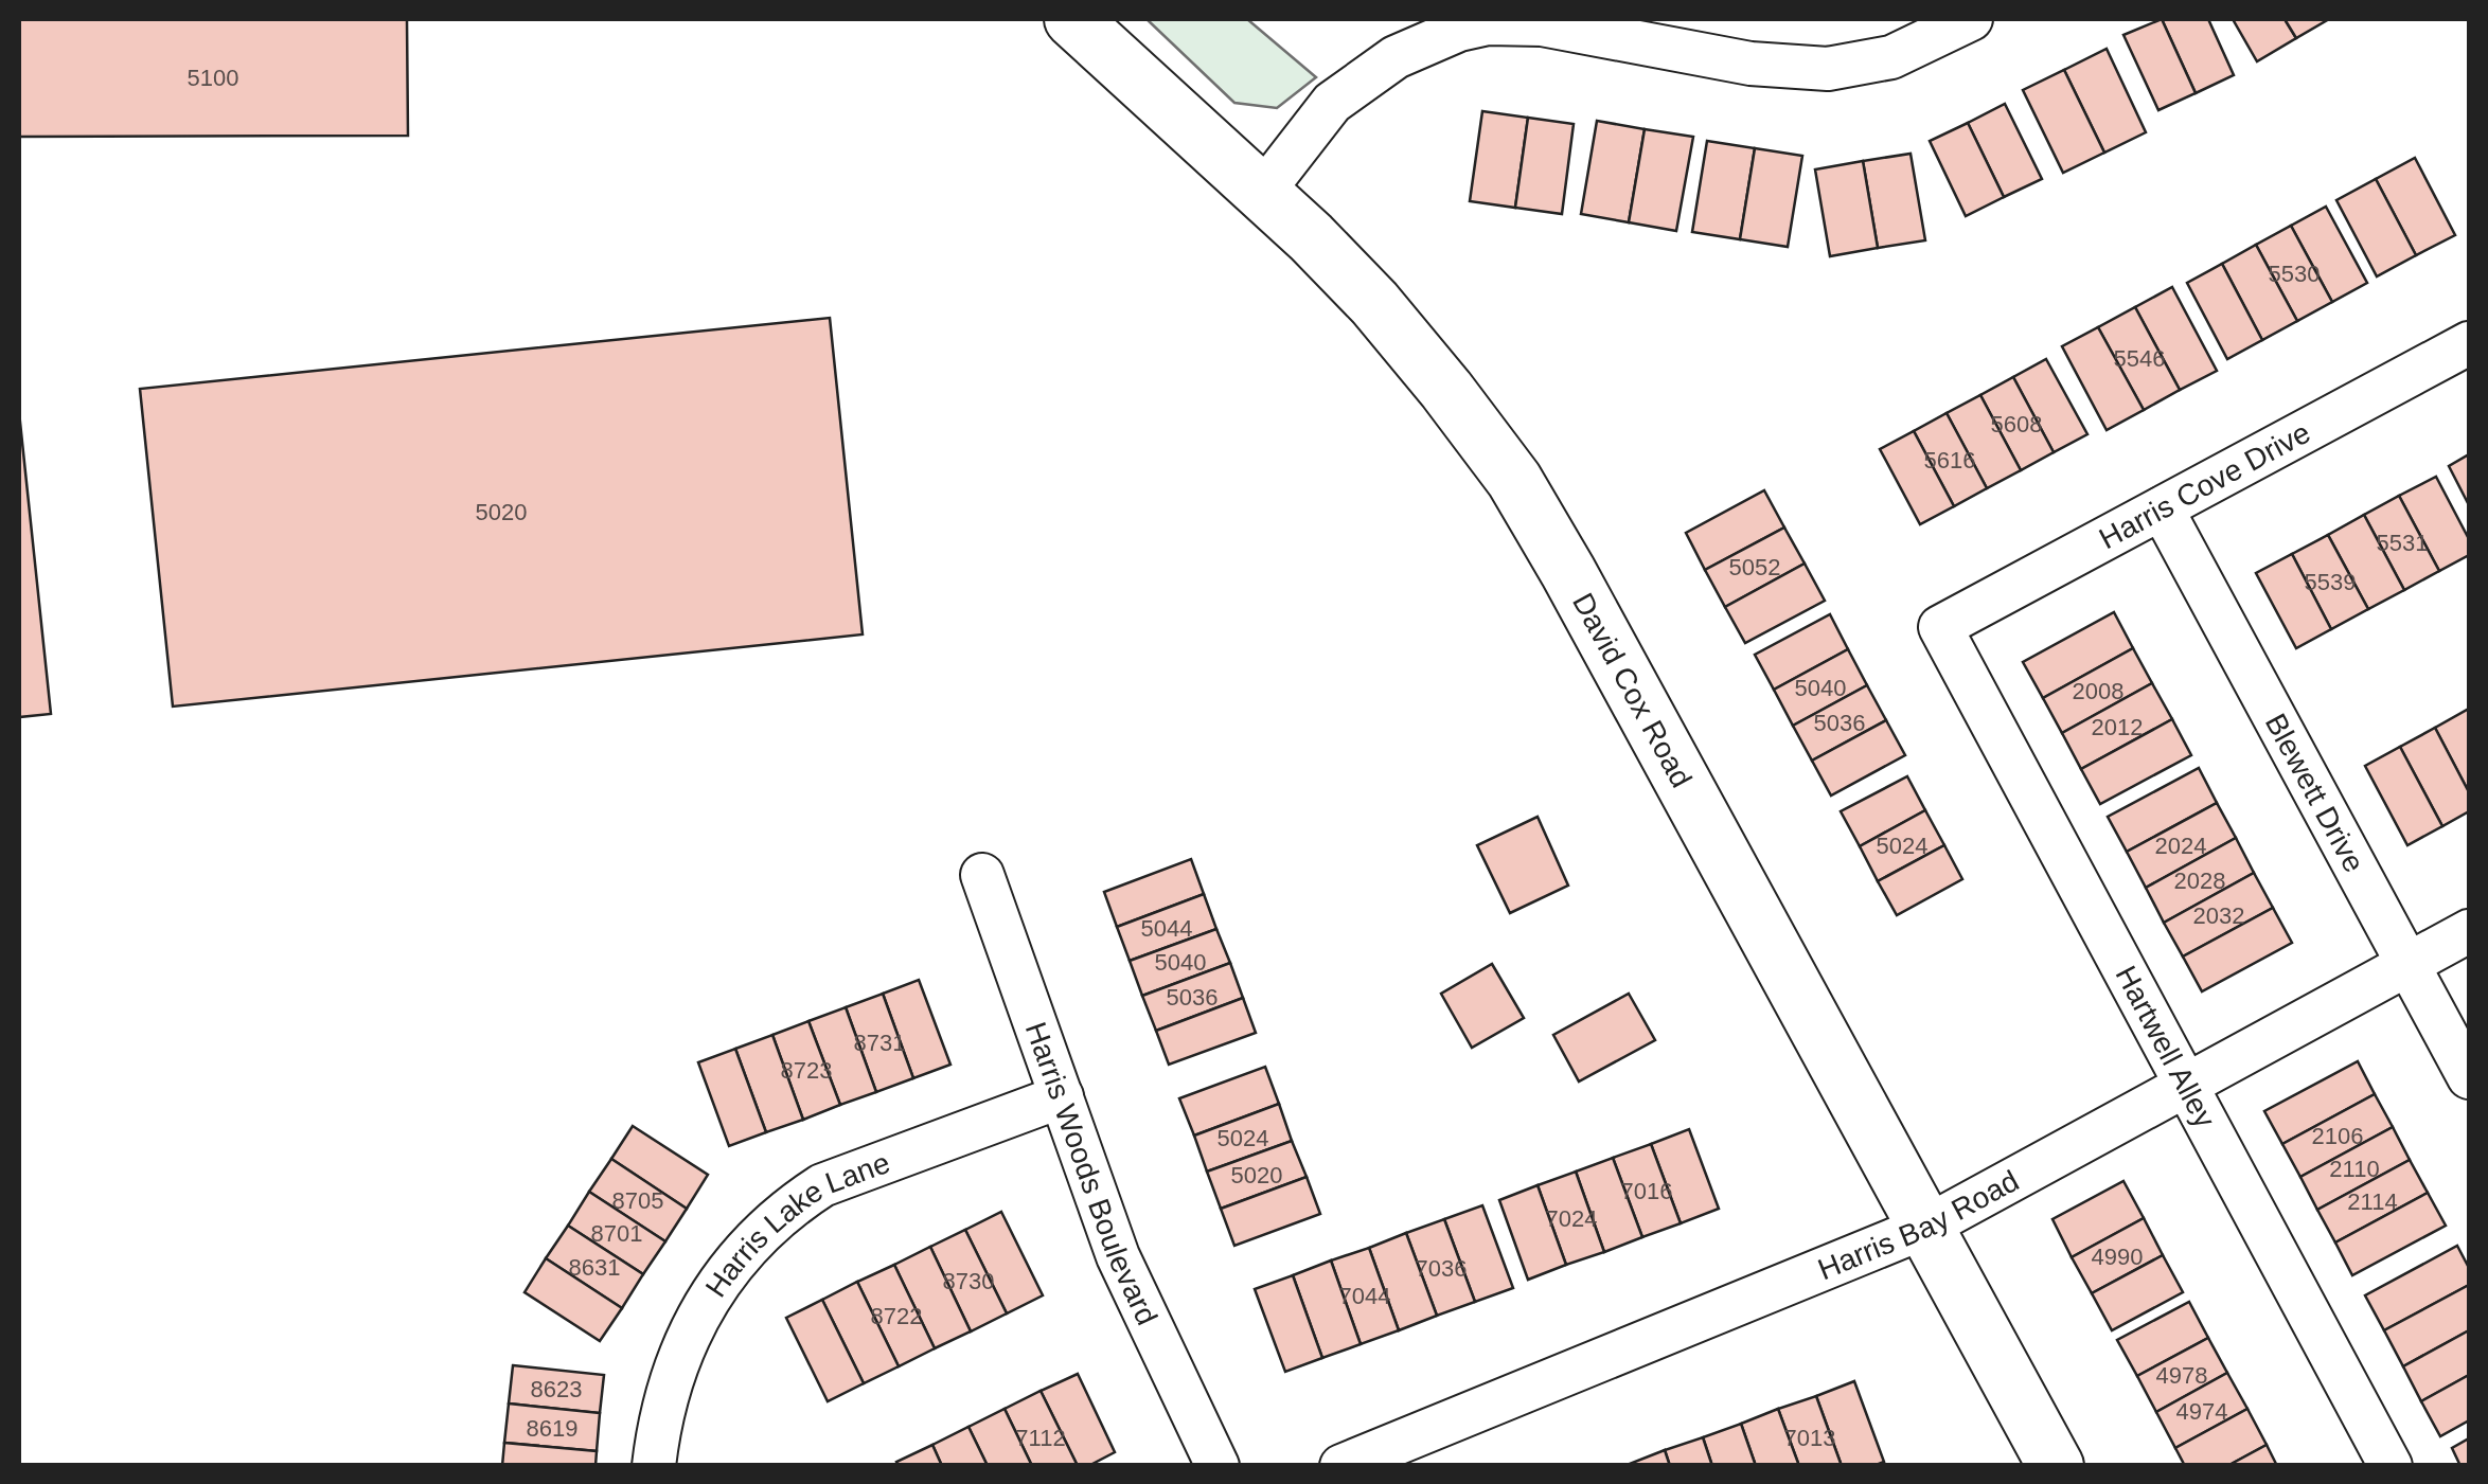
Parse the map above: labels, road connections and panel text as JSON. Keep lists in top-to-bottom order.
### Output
{
  "streets": {
    "main road": ["David Cox Road"],
    "street": [
      "Harris Cove Drive",
      "Blewett Drive",
      "Hartwell Alley",
      "Harris Woods Boulevard",
      "Harris Bay Road",
      "Harris Lake Lane"
    ]
  },
  "crossings": [
    ["Harris Cove Drive", "Blewett Drive"],
    ["Harris Cove Drive", "Hartwell Alley"],
    ["David Cox Road", "Harris Bay Road"],
    ["Blewett Drive", "Harris Bay Road"],
    ["Hartwell Alley", "Harris Bay Road"],
    ["Harris Woods Boulevard", "Harris Lake Lane"]
  ],
  "house_numbers": [
    "5100",
    "5530",
    "5546",
    "5608",
    "5616",
    "5020",
    "5531",
    "5052",
    "5539",
    "5040",
    "2008",
    "5036",
    "2012",
    "5024",
    "2024",
    "2028",
    "2032",
    "5044",
    "5040",
    "5036",
    "8731",
    "8723",
    "2106",
    "5024",
    "2110",
    "5020",
    "7016",
    "8705",
    "2114",
    "7024",
    "8701",
    "4990",
    "8631",
    "7036",
    "8730",
    "7044",
    "8722",
    "4978",
    "8623",
    "4974",
    "8619",
    "7112",
    "7013"
  ]
}
